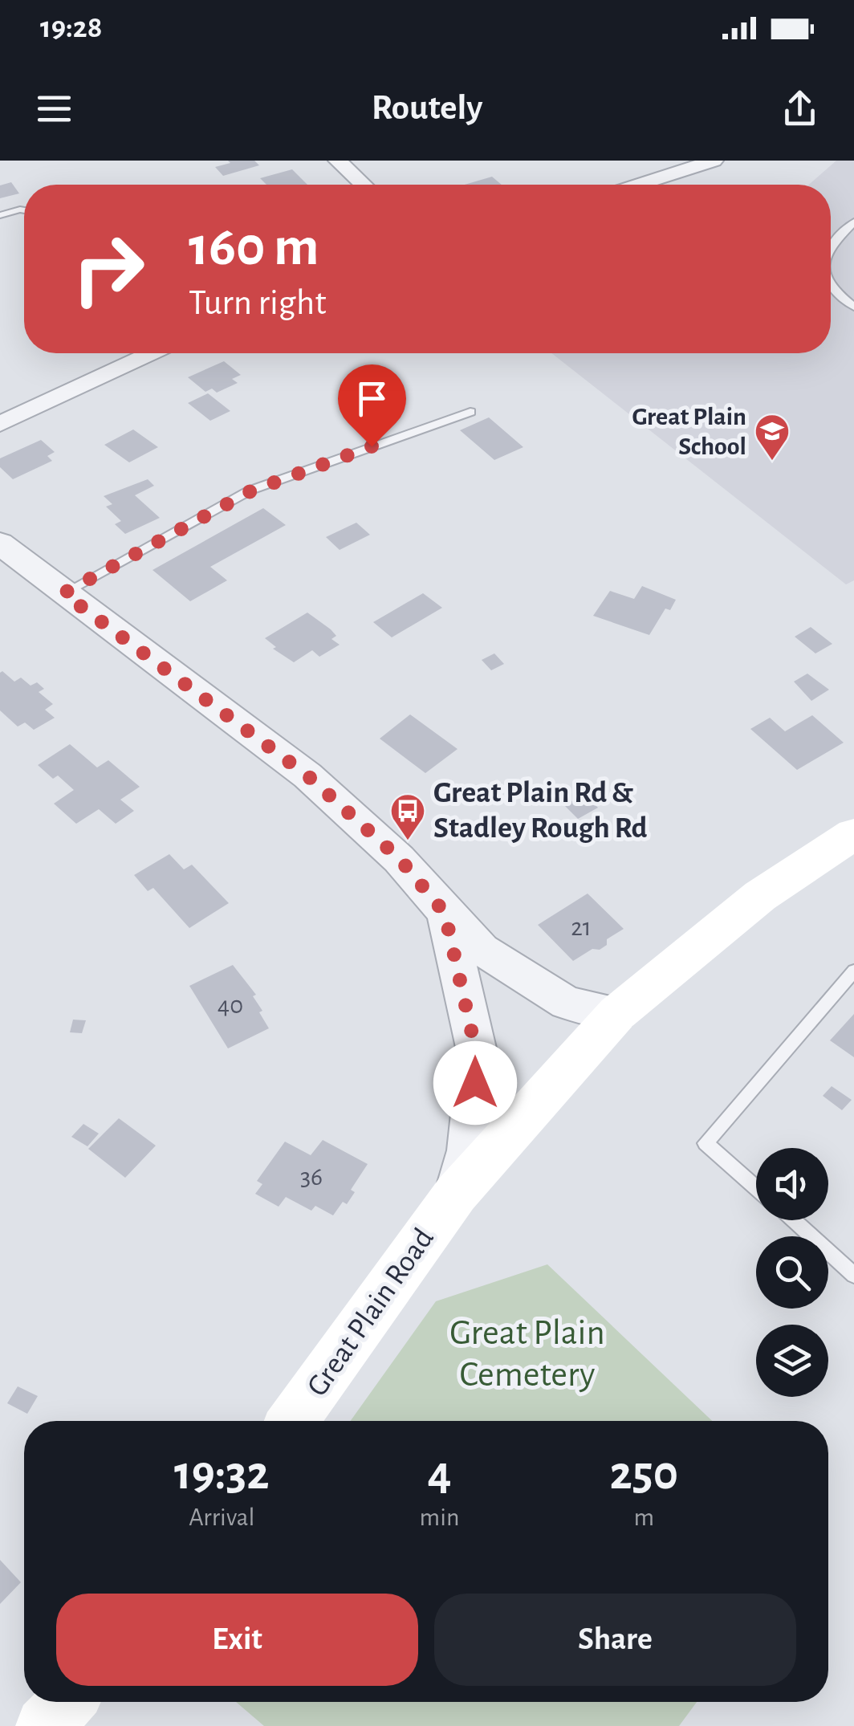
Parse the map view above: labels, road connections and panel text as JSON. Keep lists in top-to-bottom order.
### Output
{
  "streets": {
    "main road": ["Great Plain Road"]
  },
  "parks": ["Great Plain Cemetery"],
  "places": {
    "school or university": ["Great Plain School"],
    "bus stop": ["Great Plain Rd & Stadley Rough Rd"]
  },
  "house_numbers": ["21", "40", "36"],
  "page": {
    "status": "19:28",
    "header": "Routely",
    "turn": ["160 m", "Turn right"],
    "eta": [
      "19:32",
      "Arrival",
      "4",
      "min",
      "250",
      "m"
    ],
    "buttons": ["Exit", "Share"]
  }
}
